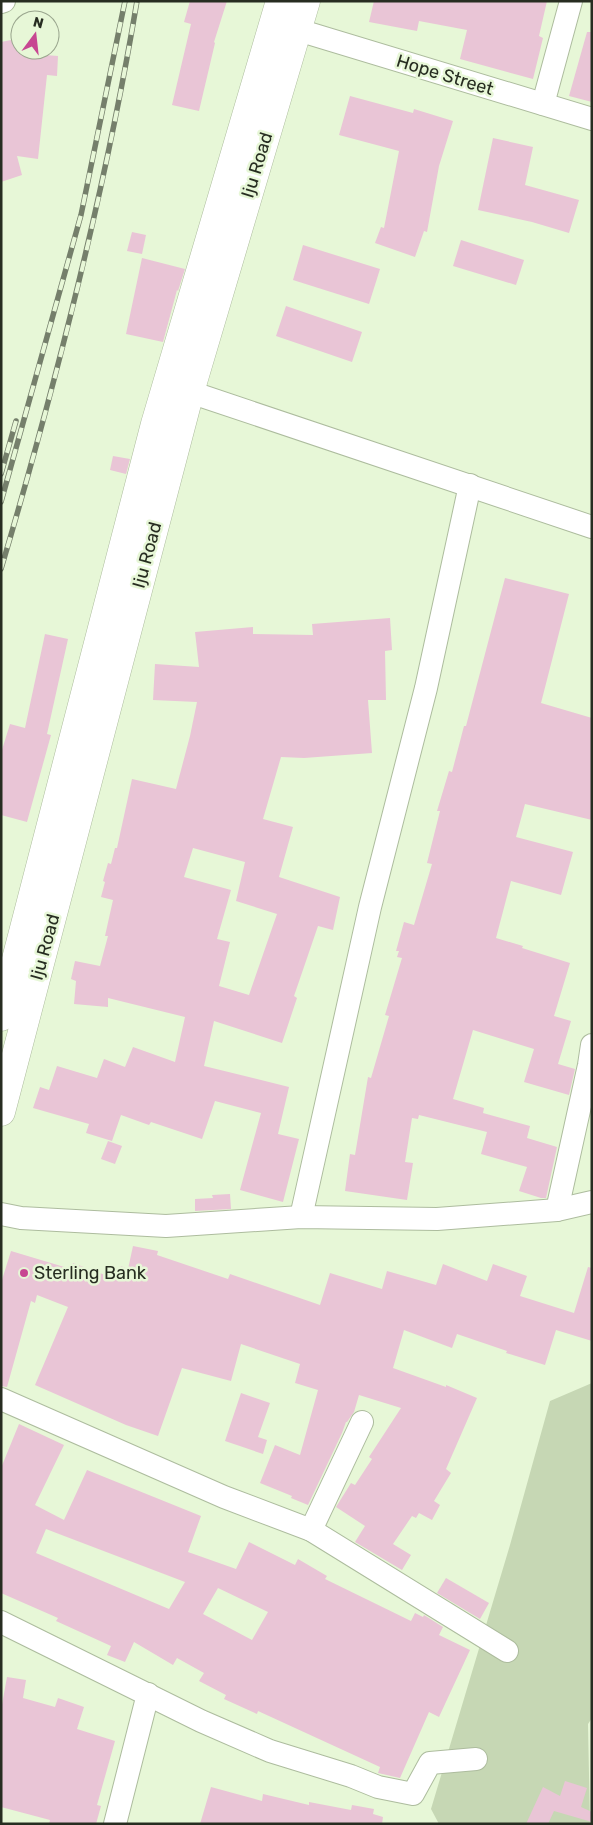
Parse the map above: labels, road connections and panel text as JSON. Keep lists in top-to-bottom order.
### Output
{
  "streets": {
    "main road": ["Iju Road"],
    "street": ["Hope Street"]
  },
  "crossings": [
    ["Hope Street", "Iju Road"]
  ],
  "places": ["Sterling Bank"],
  "north": "top"
}
